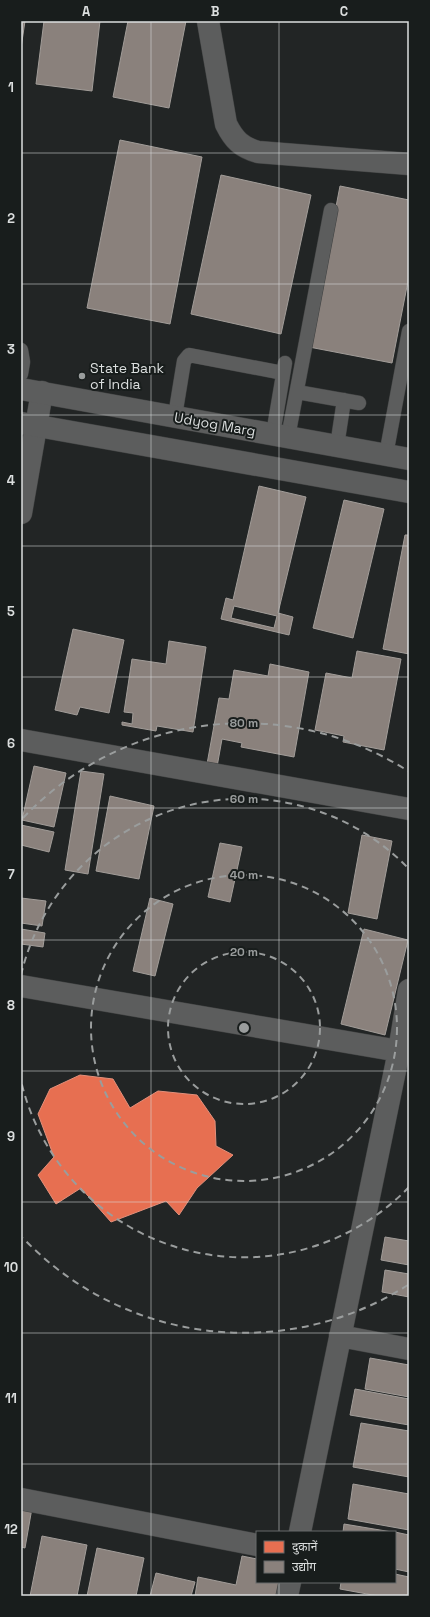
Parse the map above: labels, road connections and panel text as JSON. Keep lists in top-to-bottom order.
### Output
{
  "streets": {
    "street": ["Udyog Marg"]
  },
  "places": ["State Bank of India"],
  "legend": ["दुकानें", "उद्योग"],
  "grid": {
    "columns": ["A", "B", "C"],
    "rows": [
      "1",
      "2",
      "3",
      "4",
      "5",
      "6",
      "7",
      "8",
      "9",
      "10",
      "11",
      "12"
    ]
  },
  "rings": [
    "80 m",
    "60 m",
    "40 m",
    "20 m"
  ]
}
